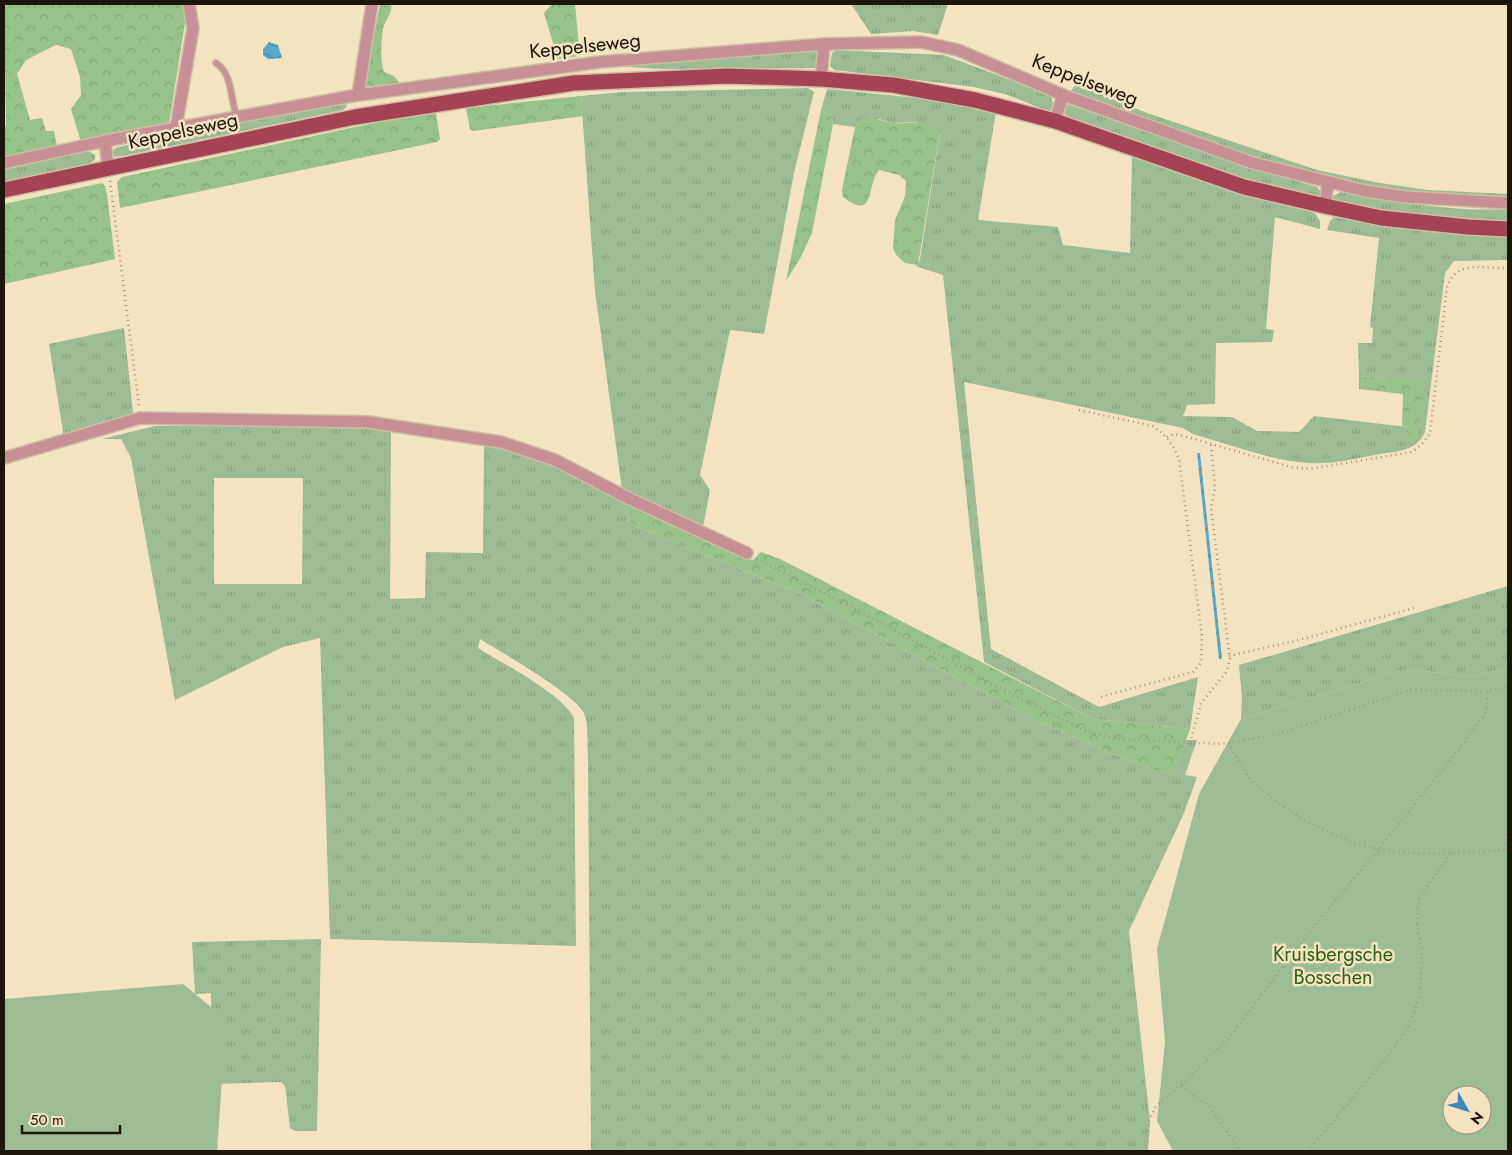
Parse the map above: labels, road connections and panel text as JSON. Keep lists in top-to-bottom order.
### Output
{
  "streets": {
    "main road": ["Keppelseweg"]
  },
  "parks": ["Kruisbergsche Bosschen"],
  "scale_bar": "50 m",
  "north": "bottom right"
}
